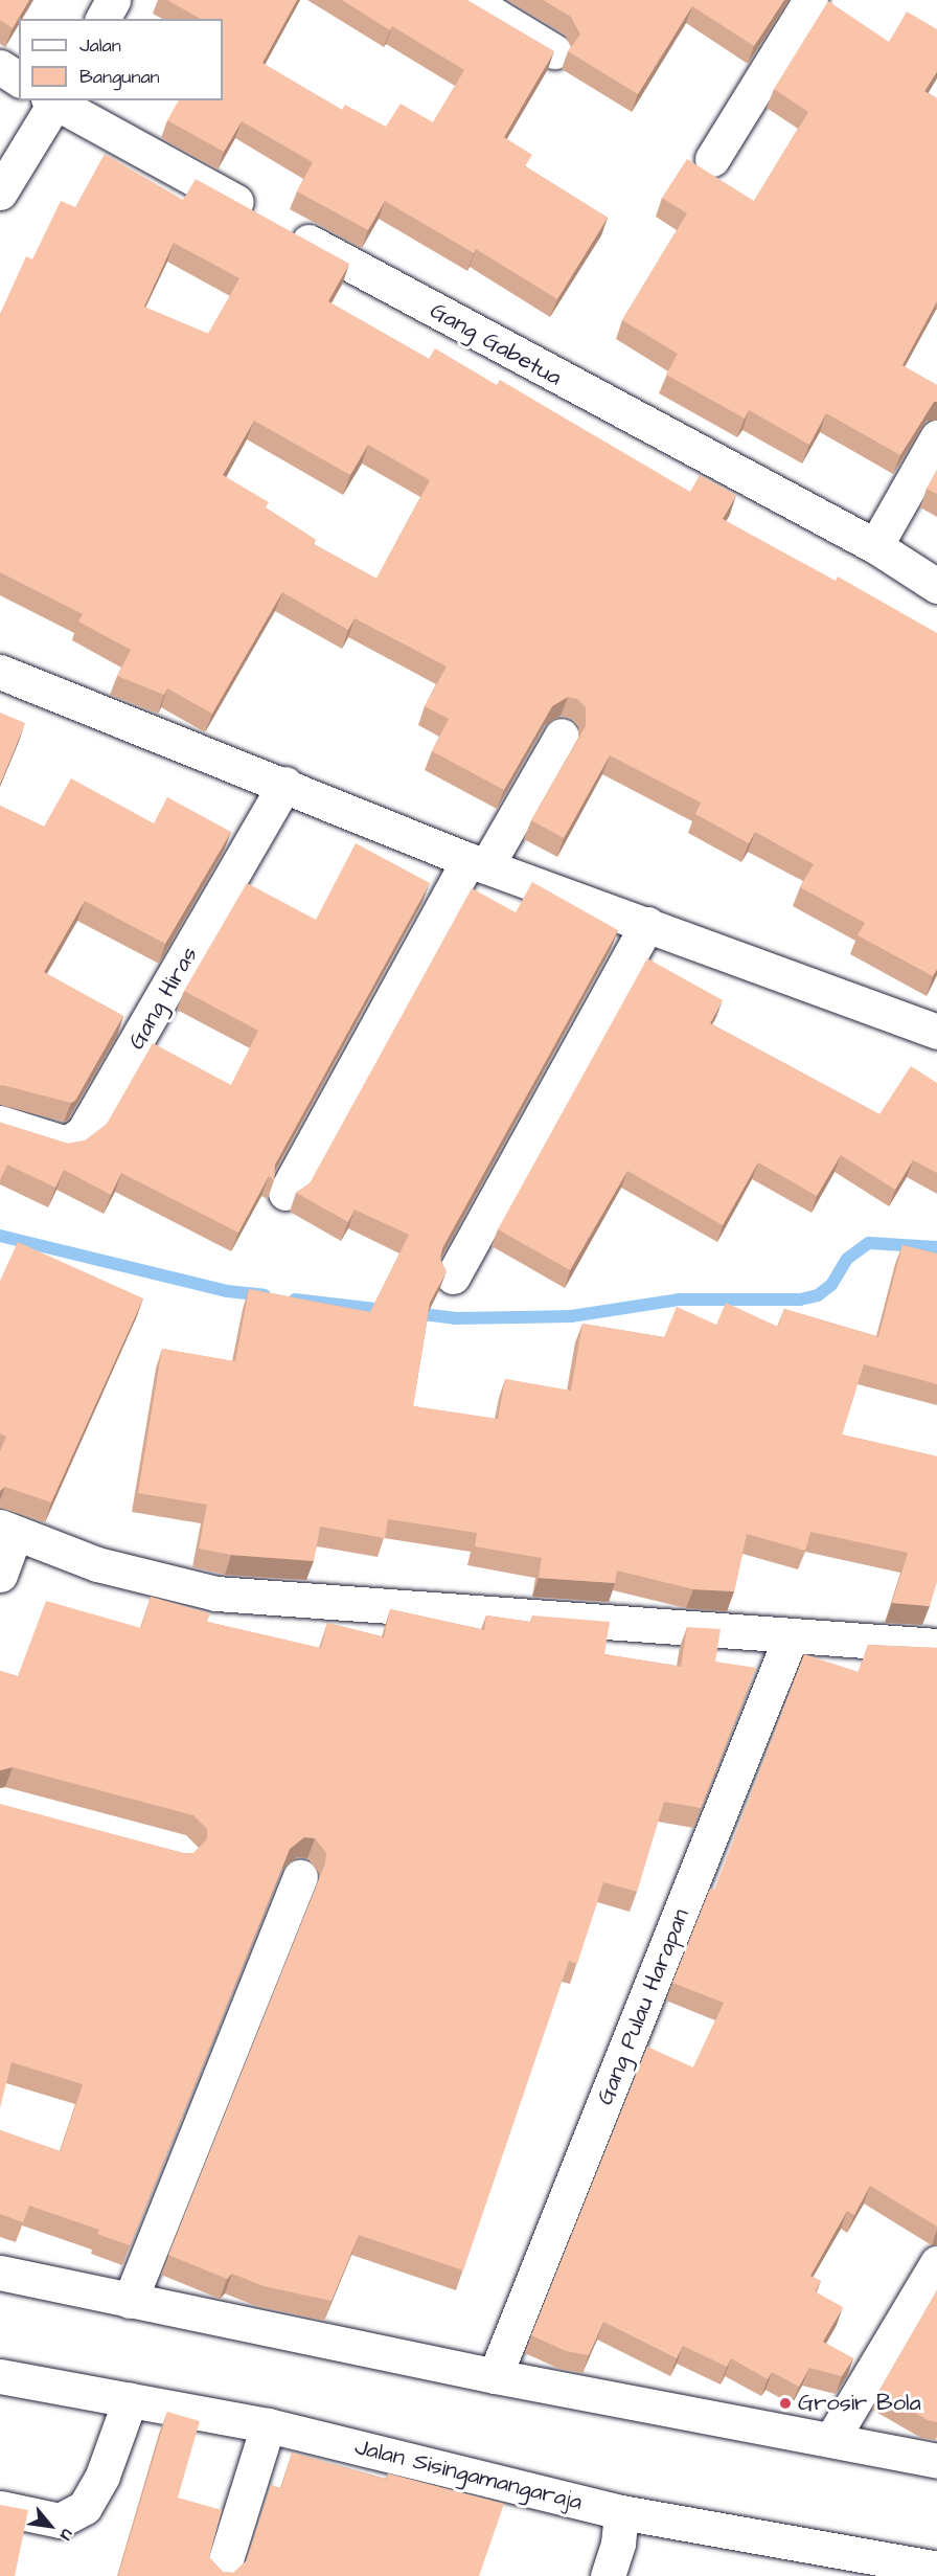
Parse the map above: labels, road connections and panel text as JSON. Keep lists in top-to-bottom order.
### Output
{
  "streets": {
    "street": [
      "Gang Gabetua",
      "Gang Hiras",
      "Gang Pulau Harapan",
      "Jalan Sisingamangaraja"
    ]
  },
  "places": ["Grosir Bola"],
  "legend": ["Jalan", "Bangunan"],
  "north": "bottom right"
}
